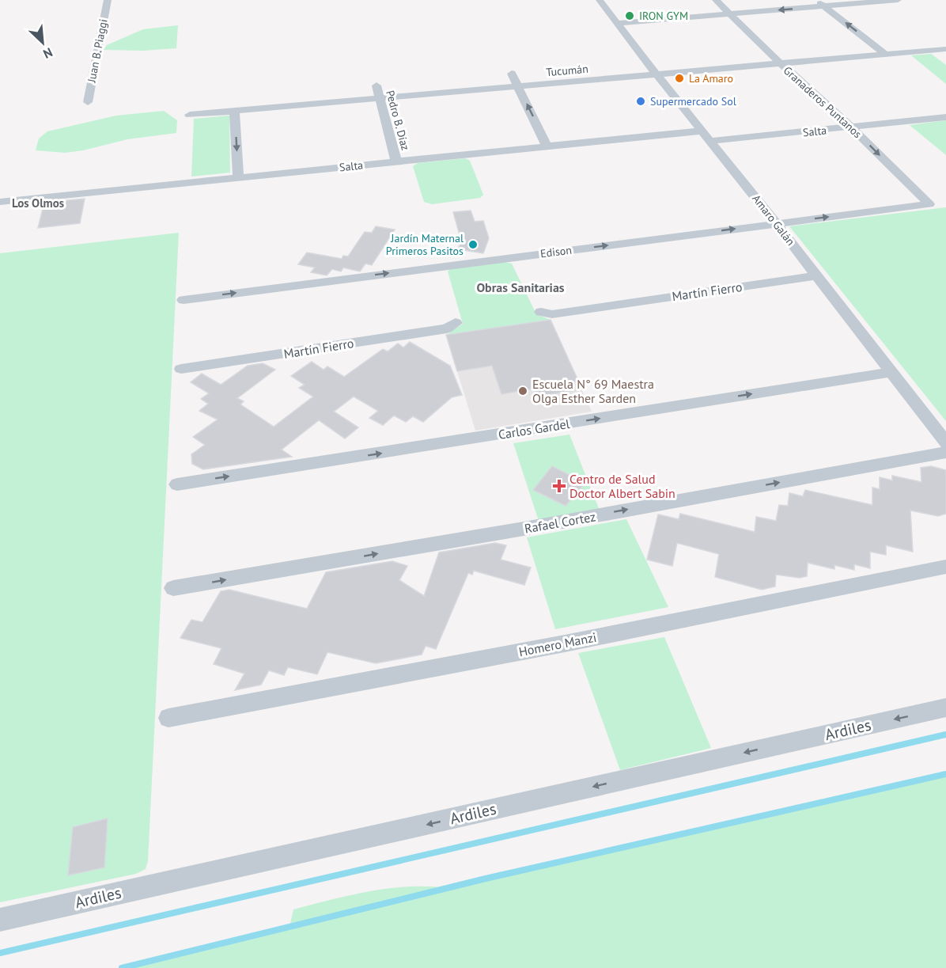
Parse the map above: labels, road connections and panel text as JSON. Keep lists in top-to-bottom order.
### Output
{
  "streets": {
    "street": [
      "Juan B. Piaggi",
      "Tucumán",
      "Granaderos Puntanos",
      "Pedro B. Díaz",
      "Salta",
      "Amaro Galán",
      "Edison",
      "Martín Fierro",
      "Carlos Gardel",
      "Rafael Cortez",
      "Homero Manzi",
      "Ardiles"
    ]
  },
  "crossings": [
    ["Tucumán", "Granaderos Puntanos"],
    ["Tucumán", "Pedro B. Díaz"],
    ["Tucumán", "Amaro Galán"],
    ["Granaderos Puntanos", "Salta"],
    ["Granaderos Puntanos", "Edison"],
    ["Pedro B. Díaz", "Salta"],
    ["Salta", "Amaro Galán"],
    ["Amaro Galán", "Edison"],
    ["Amaro Galán", "Martín Fierro"],
    ["Amaro Galán", "Carlos Gardel"]
  ],
  "one_way": [
    "Granaderos Puntanos",
    "Edison",
    "Carlos Gardel",
    "Rafael Cortez",
    "Ardiles"
  ],
  "districts": ["Los Olmos", "Obras Sanitarias"],
  "places": {
    "other": [
      "IRON GYM",
      "La Amaro",
      "Supermercado Sol",
      "Jardín Maternal Primeros Pasitos",
      "Escuela N° 69 Maestra Olga Esther Sarden"
    ],
    "health": ["Centro de Salud Doctor Albert Sabin"]
  },
  "north": "bottom right"
}
